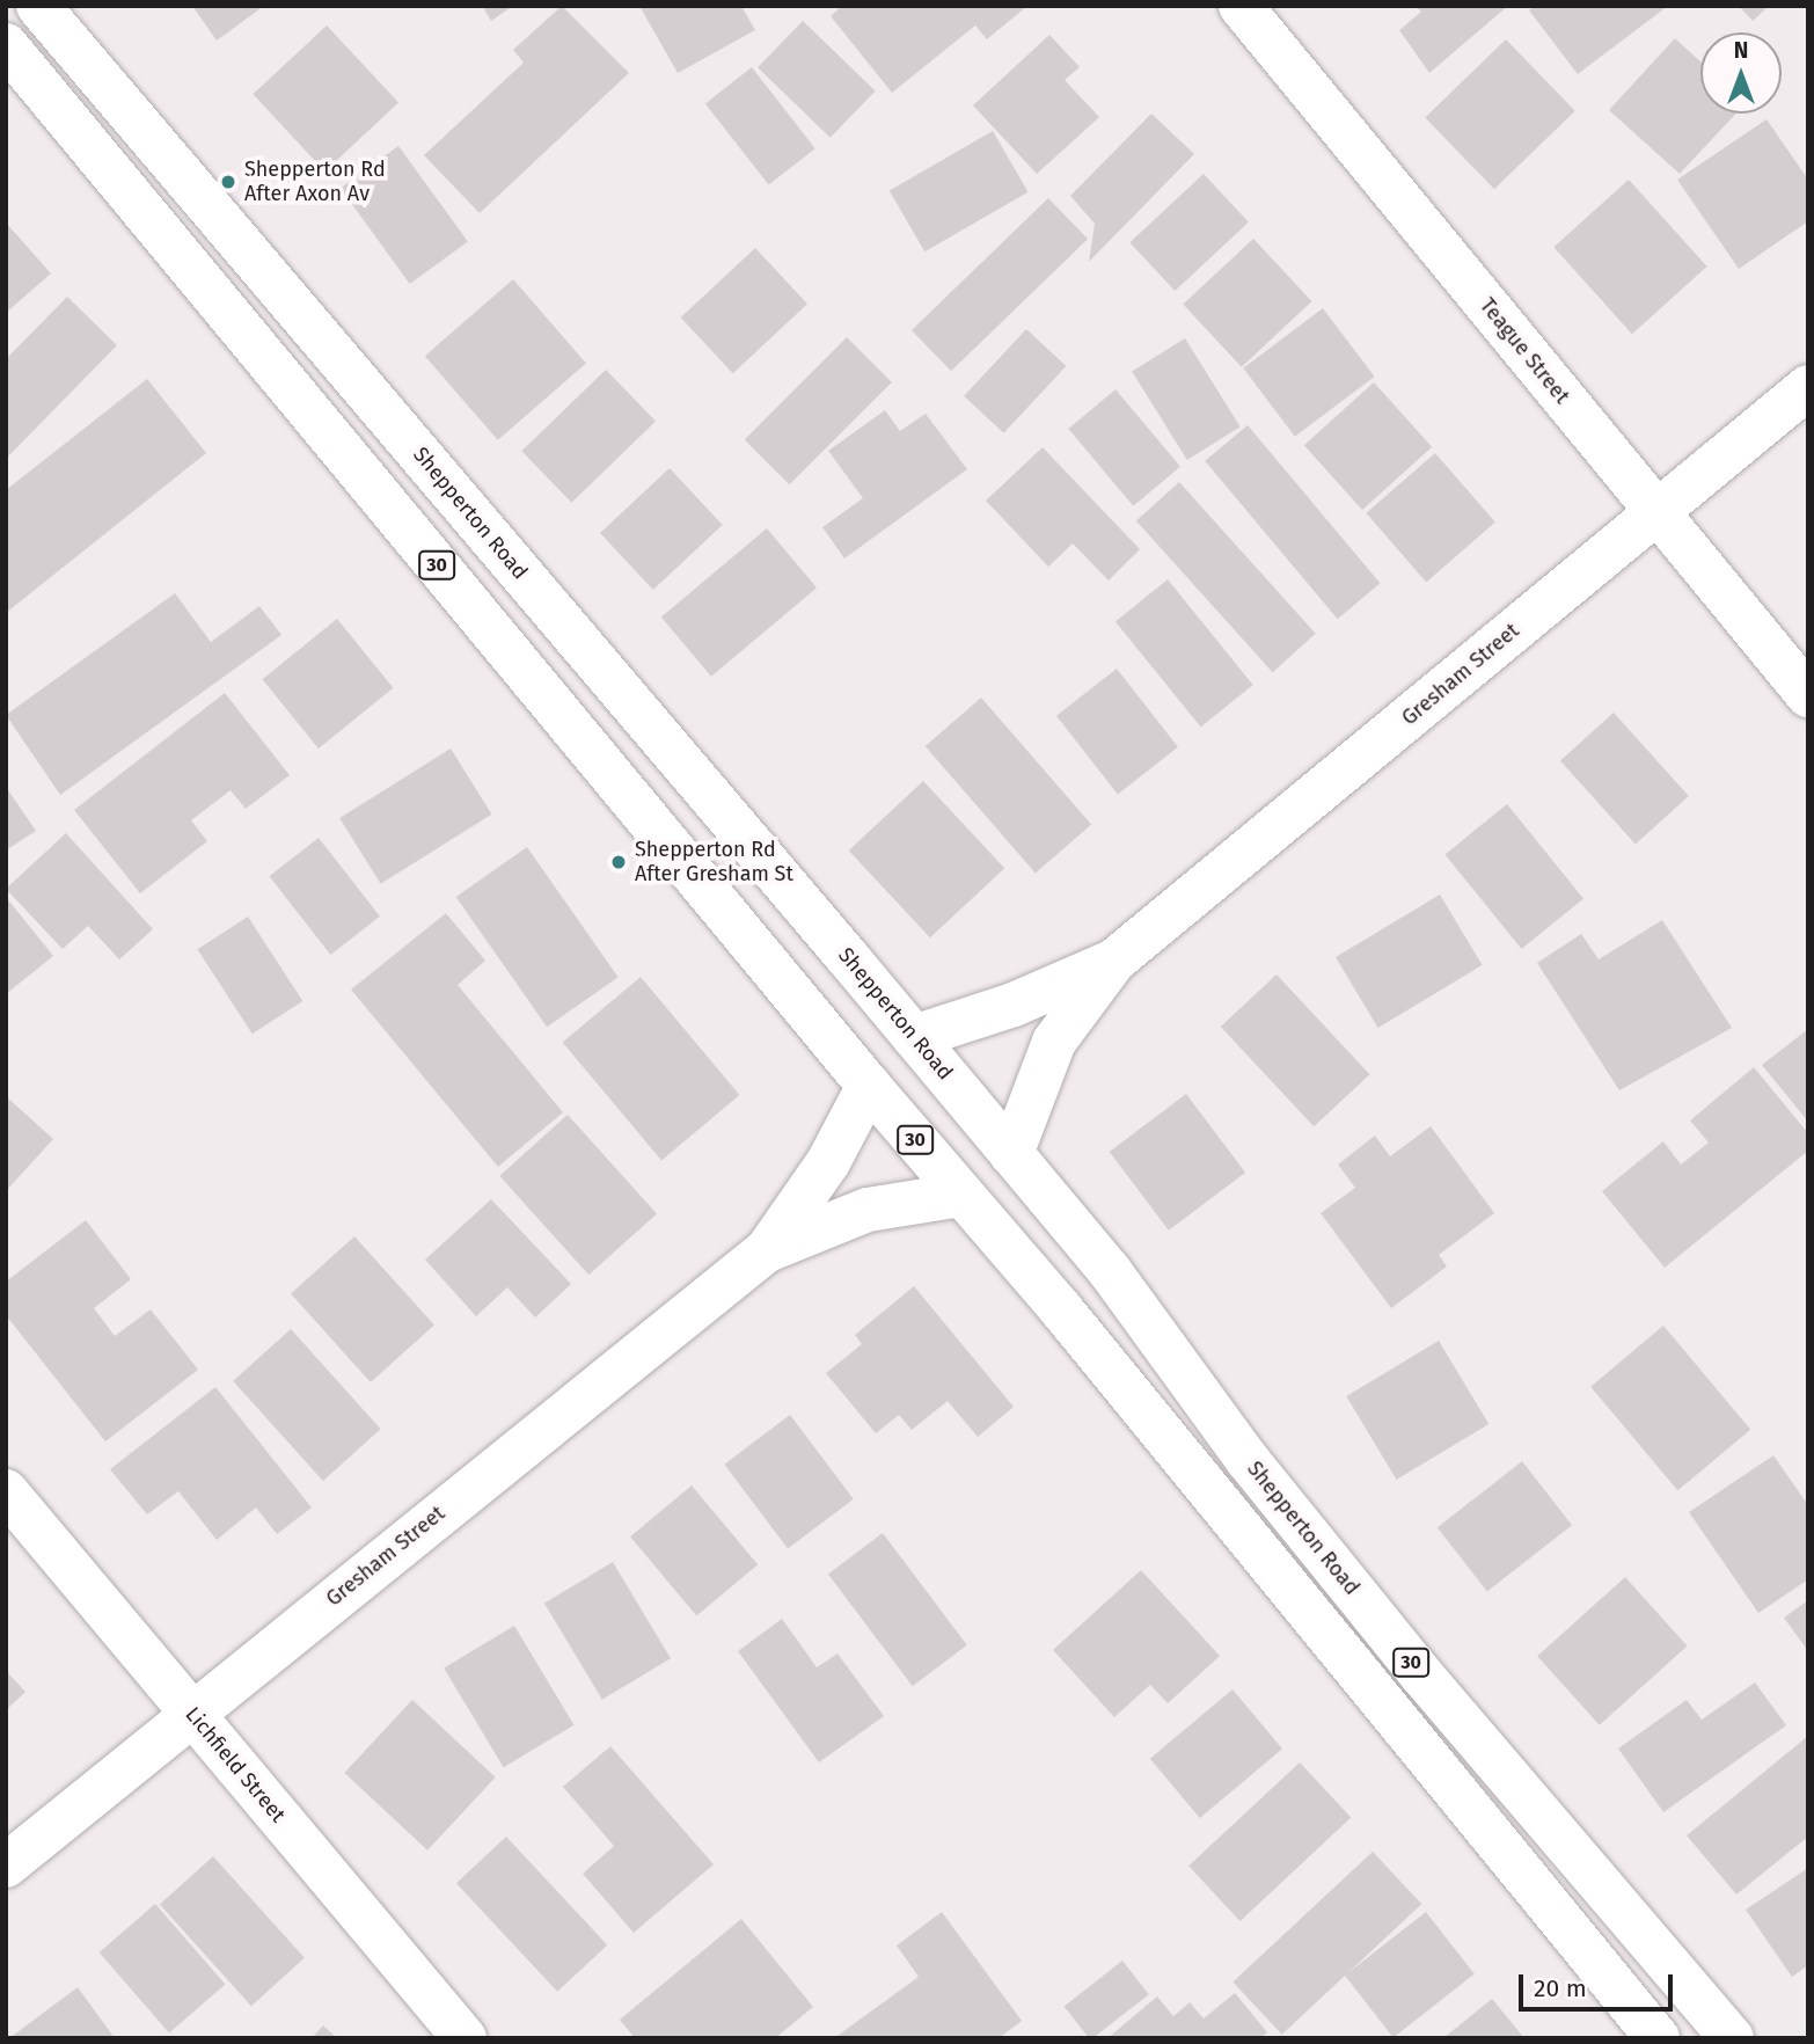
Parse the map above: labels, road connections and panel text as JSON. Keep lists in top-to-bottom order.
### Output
{
  "streets": {
    "main road": [
      "Teague Street",
      "Shepperton Road",
      "30",
      "Gresham Street",
      "Lichfield Street"
    ]
  },
  "crossings": [
    ["Teague Street", "Gresham Street"],
    ["Shepperton Road", "Gresham Street"],
    ["30", "Gresham Street"],
    ["Gresham Street", "Lichfield Street"]
  ],
  "places": ["Shepperton Rd After Axon Av", "Shepperton Rd After Gresham St"],
  "scale_bar": "20 m",
  "north": "top"
}
